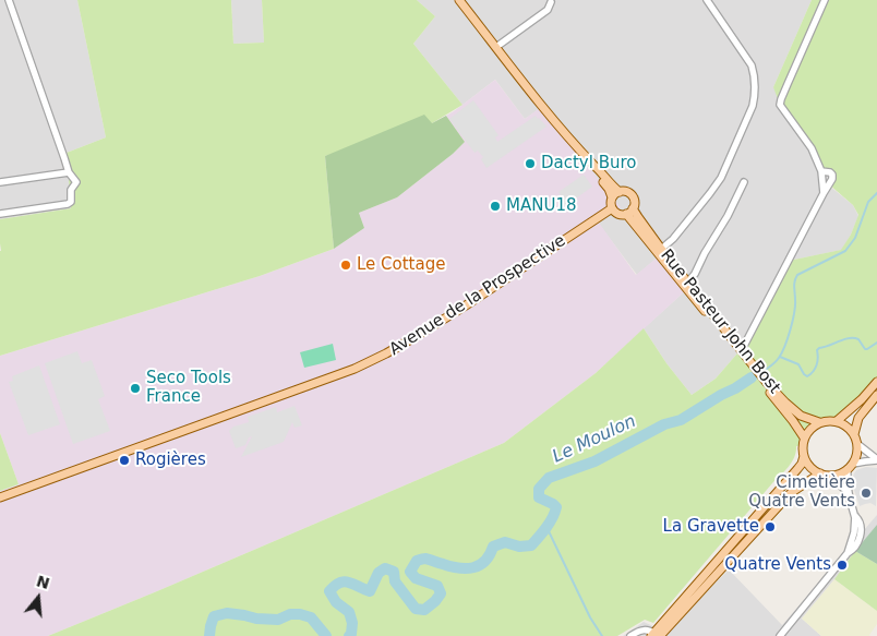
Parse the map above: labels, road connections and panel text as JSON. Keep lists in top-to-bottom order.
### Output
{
  "streets": {
    "main road": ["Avenue de la Prospective", "Rue Pasteur John Bost"]
  },
  "crossings": [
    ["Avenue de la Prospective", "Rue Pasteur John Bost"]
  ],
  "water": ["Le Moulon"],
  "places": [
    "Dactyl Buro",
    "MANU18",
    "Le Cottage",
    "Seco Tools France",
    "Rogières",
    "Cimetière Quatre Vents",
    "La Gravette",
    "Quatre Vents"
  ],
  "north": "top"
}
